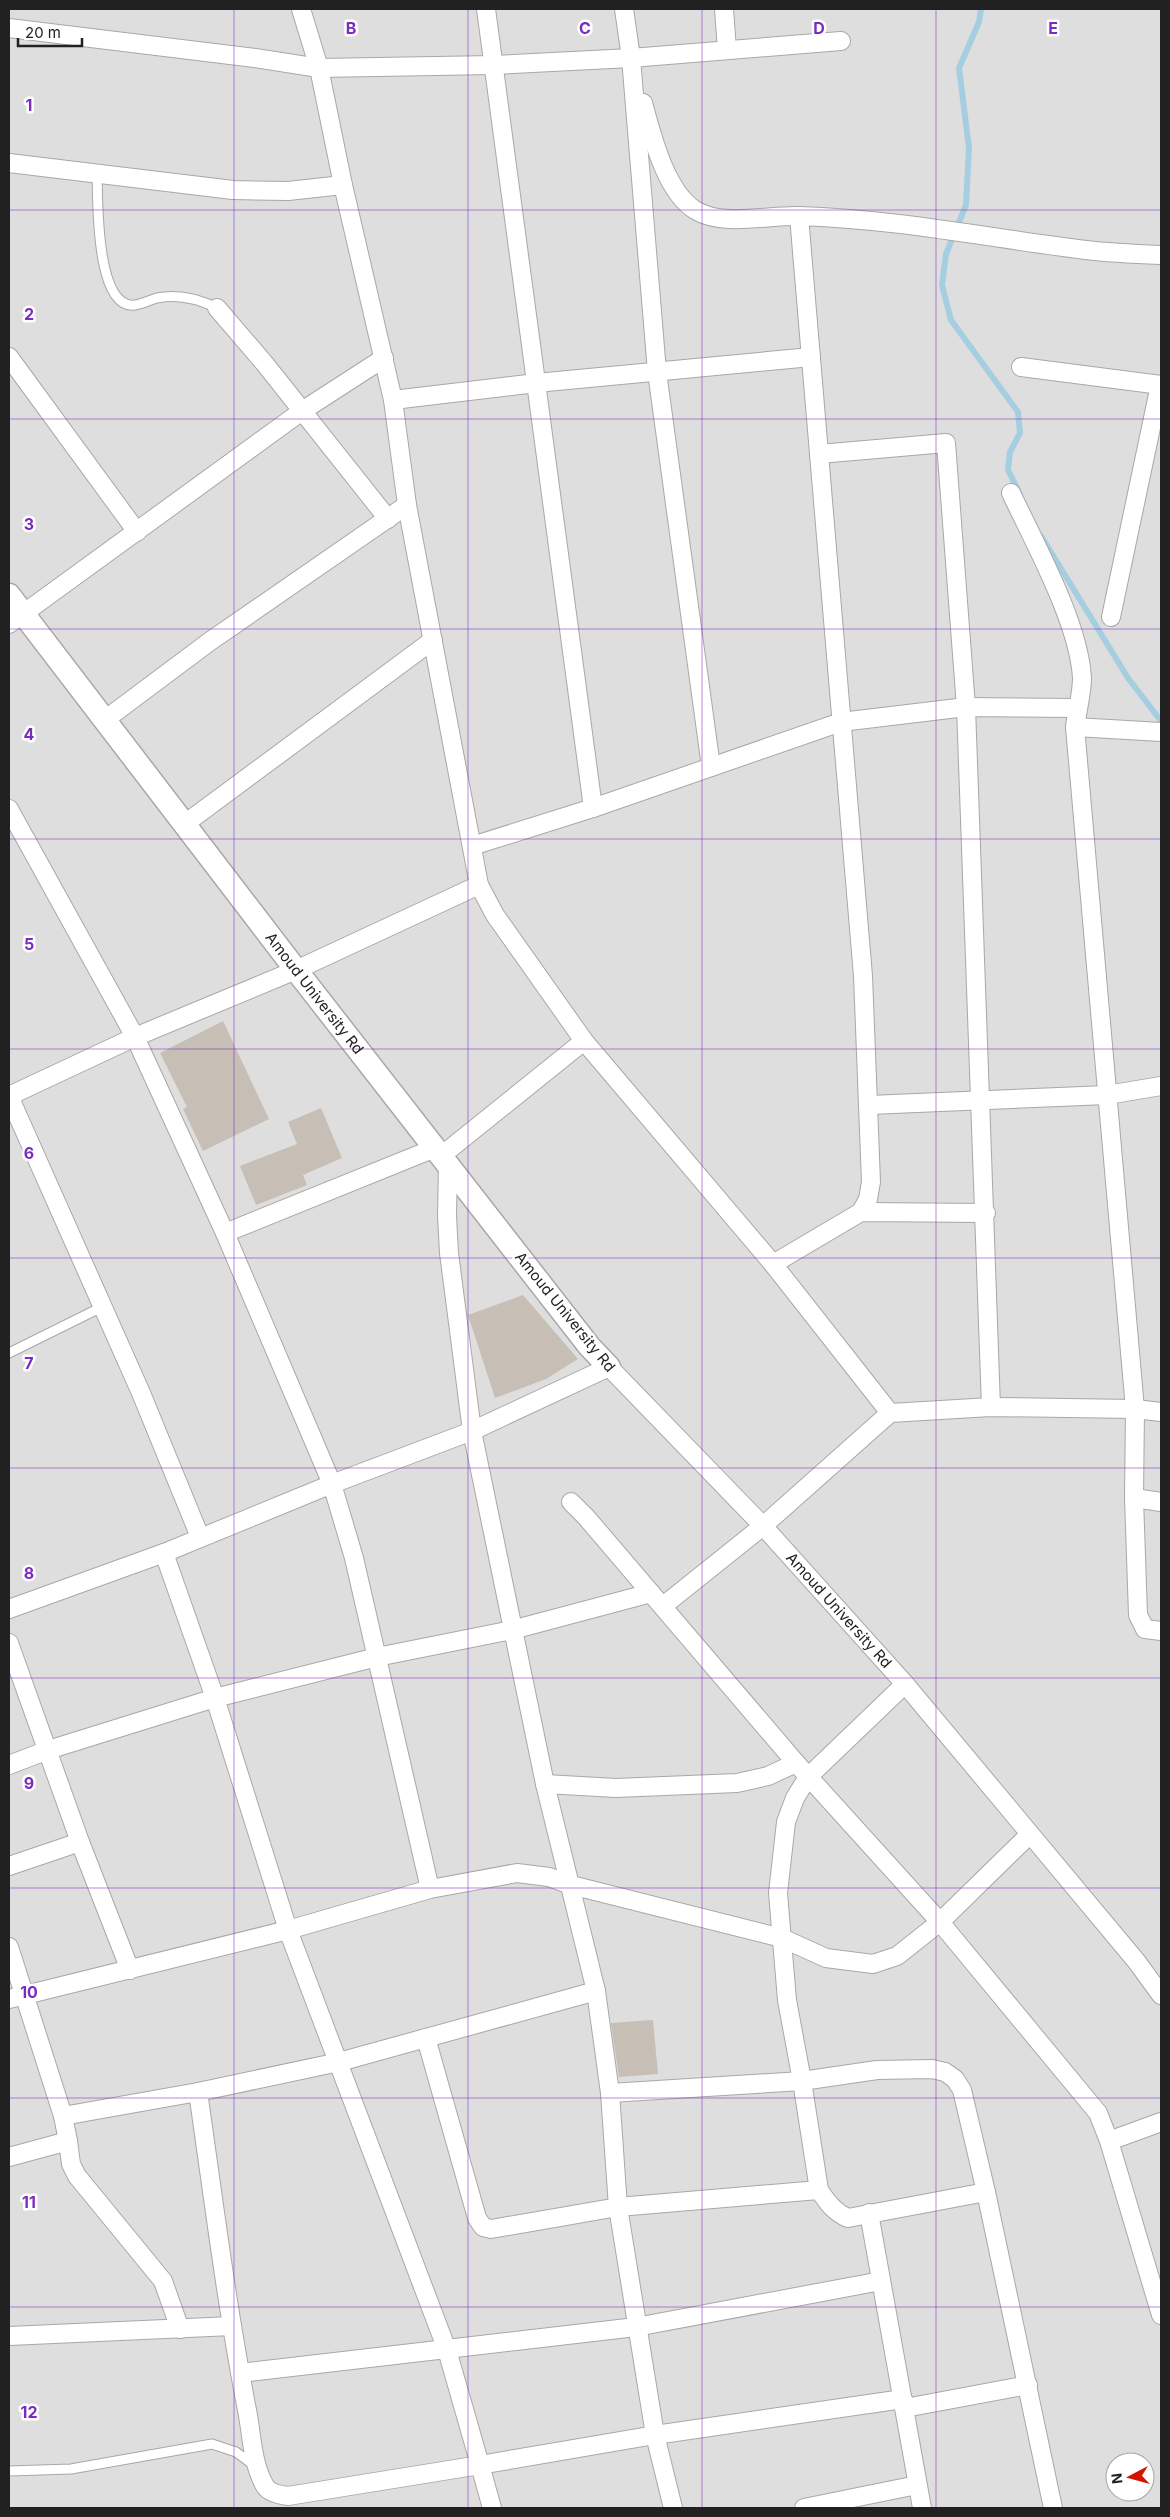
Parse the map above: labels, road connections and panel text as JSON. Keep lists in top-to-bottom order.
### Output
{
  "streets": {
    "street": ["Amoud University Rd"]
  },
  "scale_bar": "20 m",
  "north": "left",
  "grid": {
    "columns": [
      "B",
      "C",
      "D",
      "E"
    ],
    "rows": [
      "1",
      "2",
      "3",
      "4",
      "5",
      "6",
      "7",
      "8",
      "9",
      "10",
      "11",
      "12"
    ]
  }
}
